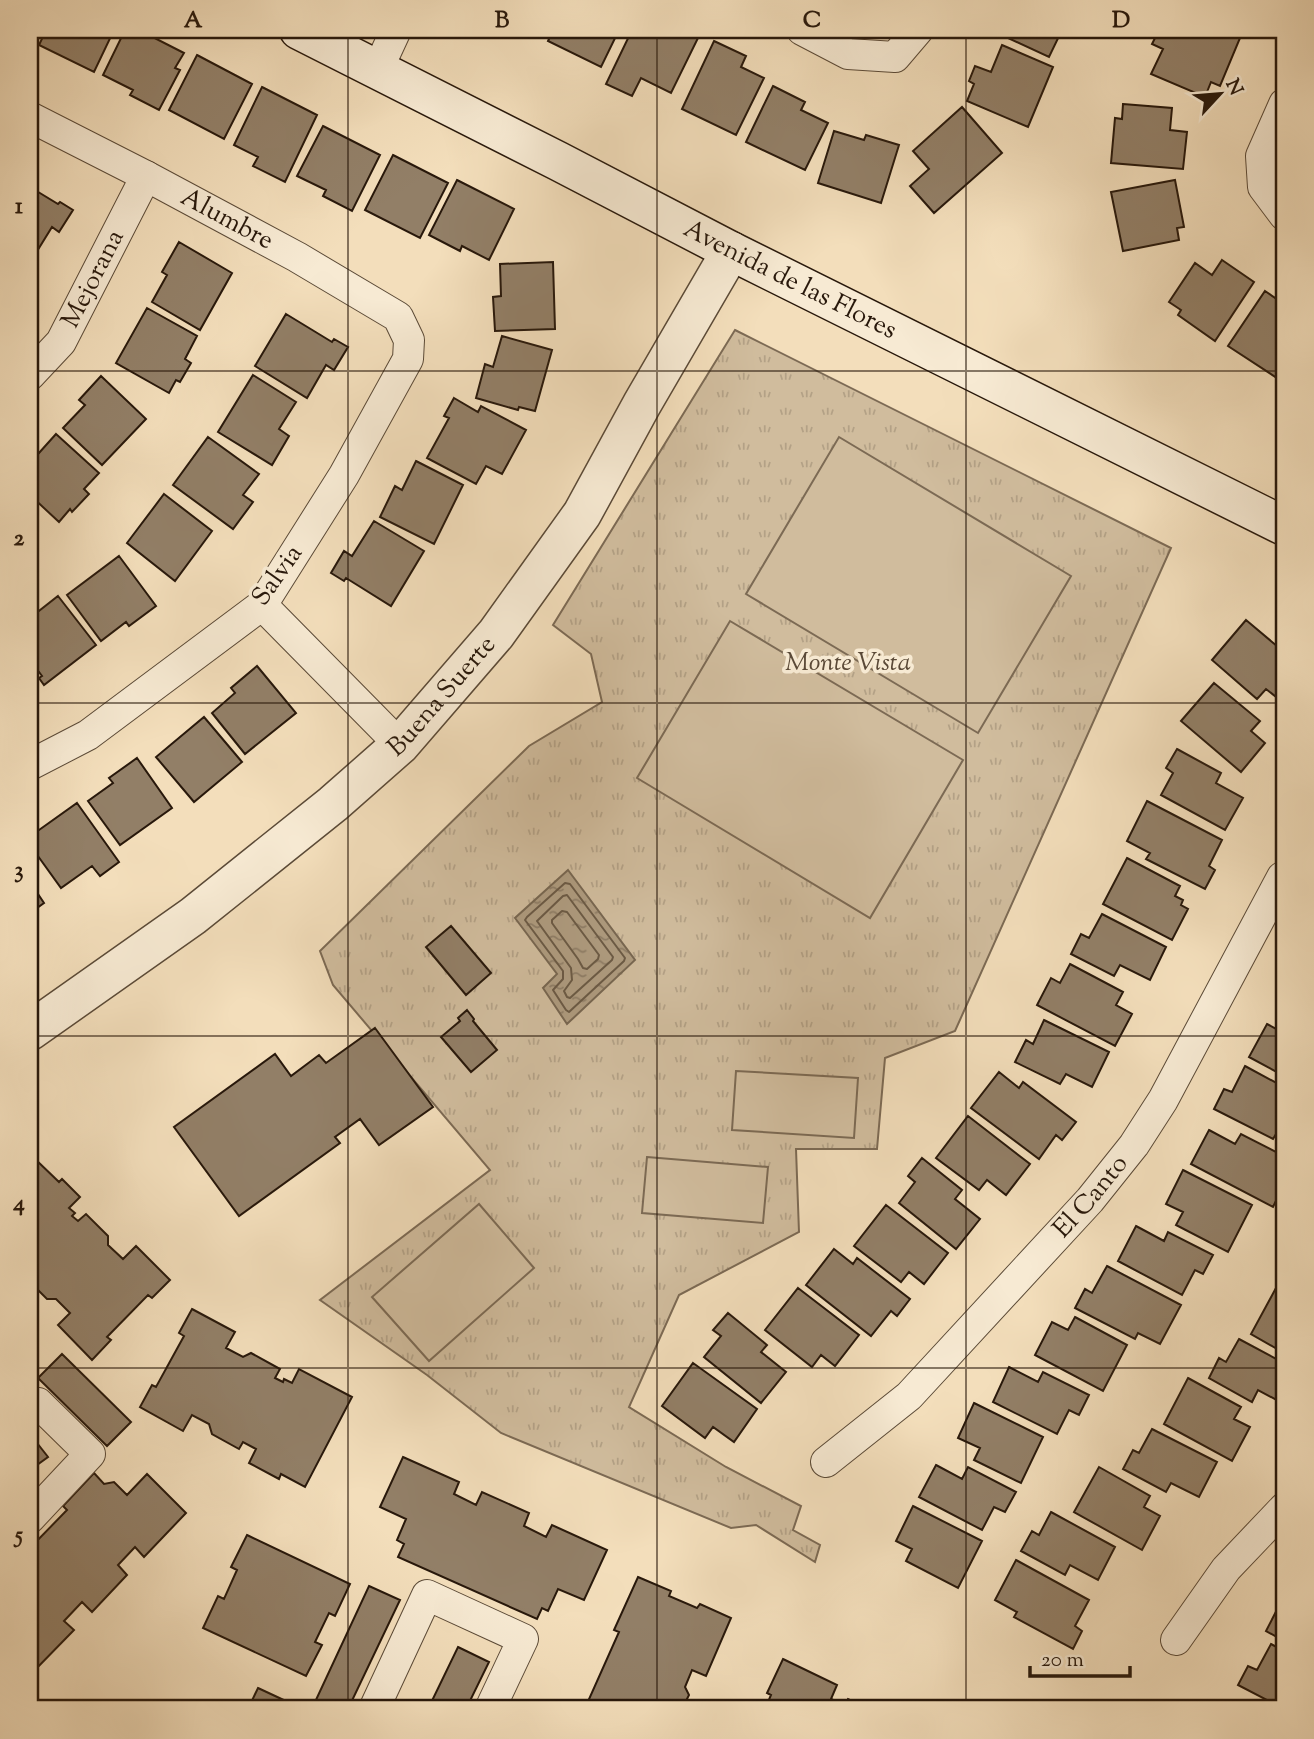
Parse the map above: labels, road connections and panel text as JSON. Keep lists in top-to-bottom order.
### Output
{
  "streets": {
    "main road": ["Avenida de las Flores", "Buena Suerte"],
    "street": [
      "Alumbre",
      "Mejorana",
      "Salvia",
      "El Canto"
    ]
  },
  "crossings": [
    ["Alumbre", "Mejorana"],
    ["Alumbre", "Salvia"],
    ["Avenida de las Flores", "Buena Suerte"]
  ],
  "parks": ["Monte Vista"],
  "scale_bar": "20 m",
  "north": "top right",
  "grid": {
    "columns": [
      "A",
      "B",
      "C",
      "D"
    ],
    "rows": [
      "1",
      "2",
      "3",
      "4",
      "5"
    ]
  }
}
